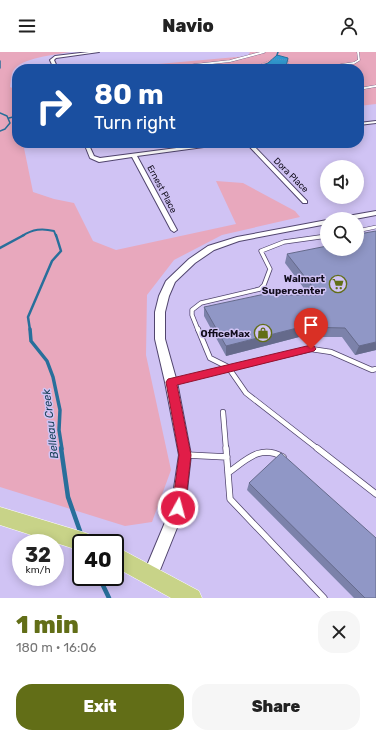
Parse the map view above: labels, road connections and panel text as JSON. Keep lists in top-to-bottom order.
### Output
{
  "streets": {
    "street": ["Dora Place", "Ernest Place"]
  },
  "water": ["Belleau Creek"],
  "places": {
    "supermarket": ["Walmart Supercenter"],
    "shop": ["OfficeMax"]
  },
  "page": {
    "header": "Navio",
    "turn": ["80 m", "Turn right"],
    "speed": "32 km/h",
    "limit": "40",
    "heading": ["1 min", "180 m · 16:06"],
    "buttons": ["Exit", "Share"]
  }
}
